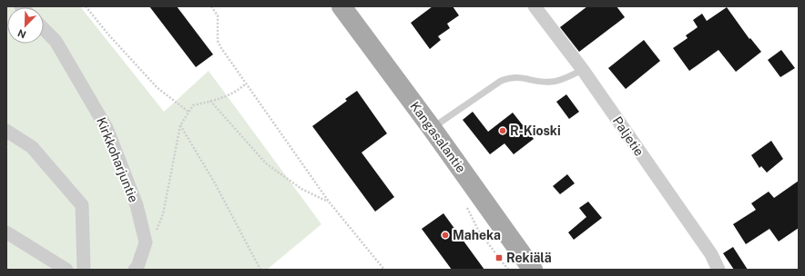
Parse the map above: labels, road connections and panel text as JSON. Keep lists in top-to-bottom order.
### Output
{
  "streets": {
    "main road": ["Kangasalantie"],
    "street": ["Paljetie", "Kirkkoharjuntie"]
  },
  "places": {
    "other": ["R-Kioski", "Maheka"],
    "transit": ["Rekiälä"]
  },
  "north": "bottom left"
}
